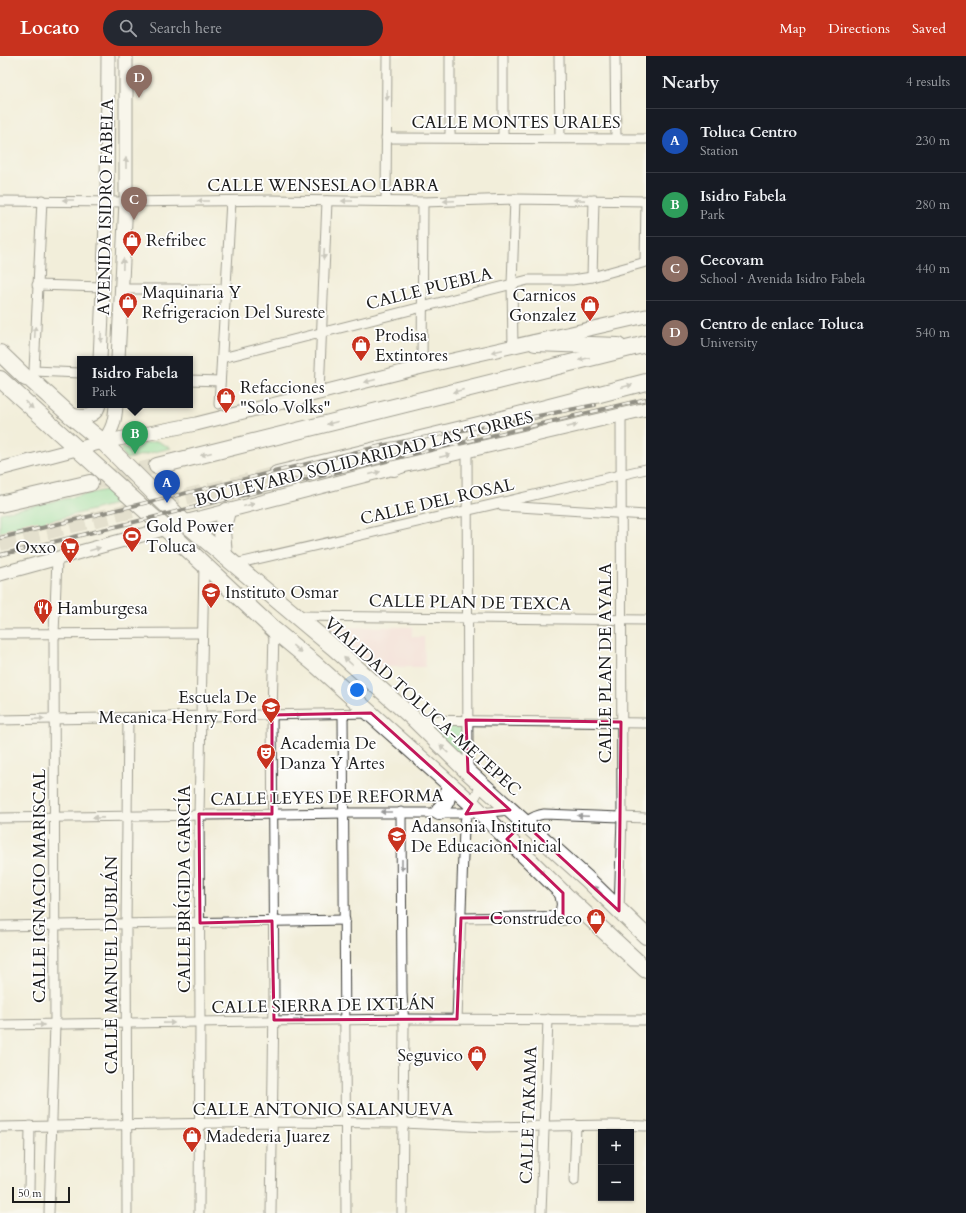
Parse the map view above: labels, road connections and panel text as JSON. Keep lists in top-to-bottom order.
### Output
{
  "streets": {
    "highway": ["BOULEVARD SOLIDARIDAD LAS TORRES", "VIALIDAD TOLUCA-METEPEC"],
    "main road": ["AVENIDA ISIDRO FABELA"],
    "street": [
      "CALLE MONTES URALES",
      "CALLE WENSESLAO LABRA",
      "CALLE PUEBLA",
      "CALLE DEL ROSAL",
      "CALLE PLAN DE TEXCA",
      "CALLE PLAN DE AYALA",
      "CALLE LEYES DE REFORMA",
      "CALLE IGNACIO MARISCAL",
      "CALLE BRÍGIDA GARCÍA",
      "CALLE MANUEL DUBLÁN",
      "CALLE SIERRA DE IXTLÁN",
      "CALLE ANTONIO SALANUEVA",
      "CALLE TAKAMA"
    ]
  },
  "crossings": [
    ["CALLE WENSESLAO LABRA", "AVENIDA ISIDRO FABELA"],
    ["BOULEVARD SOLIDARIDAD LAS TORRES", "CALLE PLAN DE AYALA"],
    ["BOULEVARD SOLIDARIDAD LAS TORRES", "VIALIDAD TOLUCA-METEPEC"],
    ["BOULEVARD SOLIDARIDAD LAS TORRES", "CALLE IGNACIO MARISCAL"],
    ["CALLE DEL ROSAL", "CALLE PLAN DE AYALA"],
    ["CALLE DEL ROSAL", "VIALIDAD TOLUCA-METEPEC"],
    ["CALLE PLAN DE TEXCA", "CALLE PLAN DE AYALA"],
    ["CALLE PLAN DE TEXCA", "VIALIDAD TOLUCA-METEPEC"],
    ["CALLE PLAN DE AYALA", "VIALIDAD TOLUCA-METEPEC"],
    ["VIALIDAD TOLUCA-METEPEC", "CALLE LEYES DE REFORMA"],
    ["CALLE LEYES DE REFORMA", "CALLE IGNACIO MARISCAL"],
    ["CALLE LEYES DE REFORMA", "CALLE BRÍGIDA GARCÍA"],
    ["CALLE LEYES DE REFORMA", "CALLE MANUEL DUBLÁN"],
    ["CALLE IGNACIO MARISCAL", "CALLE SIERRA DE IXTLÁN"],
    ["CALLE IGNACIO MARISCAL", "CALLE ANTONIO SALANUEVA"],
    ["CALLE BRÍGIDA GARCÍA", "CALLE SIERRA DE IXTLÁN"],
    ["CALLE BRÍGIDA GARCÍA", "CALLE ANTONIO SALANUEVA"],
    ["CALLE MANUEL DUBLÁN", "CALLE SIERRA DE IXTLÁN"],
    ["CALLE MANUEL DUBLÁN", "CALLE ANTONIO SALANUEVA"],
    ["CALLE SIERRA DE IXTLÁN", "CALLE TAKAMA"],
    ["CALLE ANTONIO SALANUEVA", "CALLE TAKAMA"]
  ],
  "one_way": ["CALLE WENSESLAO LABRA", "CALLE LEYES DE REFORMA", "CALLE SIERRA DE IXTLÁN"],
  "places": {
    "shop": [
      "Refribec",
      "Maquinaria Y Refrigeracion Del Sureste",
      "Carnicos Gonzalez",
      "Prodisa Extintores",
      "Refacciones \"Solo Volks\"",
      "Construdeco",
      "Seguvico",
      "Madederia Juarez"
    ],
    "sports": ["Gold Power Toluca"],
    "supermarket": ["Oxxo"],
    "school or university": ["Instituto Osmar", "Escuela De Mecanica Henry Ford", "Adansonia Instituto De Educacion Inicial"],
    "restaurant": ["Hamburgesa"],
    "theatre": ["Academia De Danza Y Artes"]
  },
  "scale_bar": "50 m",
  "page": {
    "header": "Locato",
    "search": "Search here",
    "nav": ["Map", "Directions", "Saved"],
    "heading": ["Nearby", "4 results"],
    "pins": [
      "D",
      "C",
      "B",
      "A"
    ],
    "list": [
      {
        "mark": "A",
        "name": "Toluca Centro",
        "note": "Station",
        "value": "230 m"
      },
      {
        "mark": "B",
        "name": "Isidro Fabela",
        "note": "Park",
        "value": "280 m"
      },
      {
        "mark": "C",
        "name": "Cecovam",
        "note": "School · Avenida Isidro Fabela",
        "value": "440 m"
      },
      {
        "mark": "D",
        "name": "Centro de enlace Toluca",
        "note": "University",
        "value": "540 m"
      }
    ],
    "popup": ["Isidro Fabela", "Park"],
    "map_buttons": ["+", "−"],
    "scale": "50 m"
  }
}
